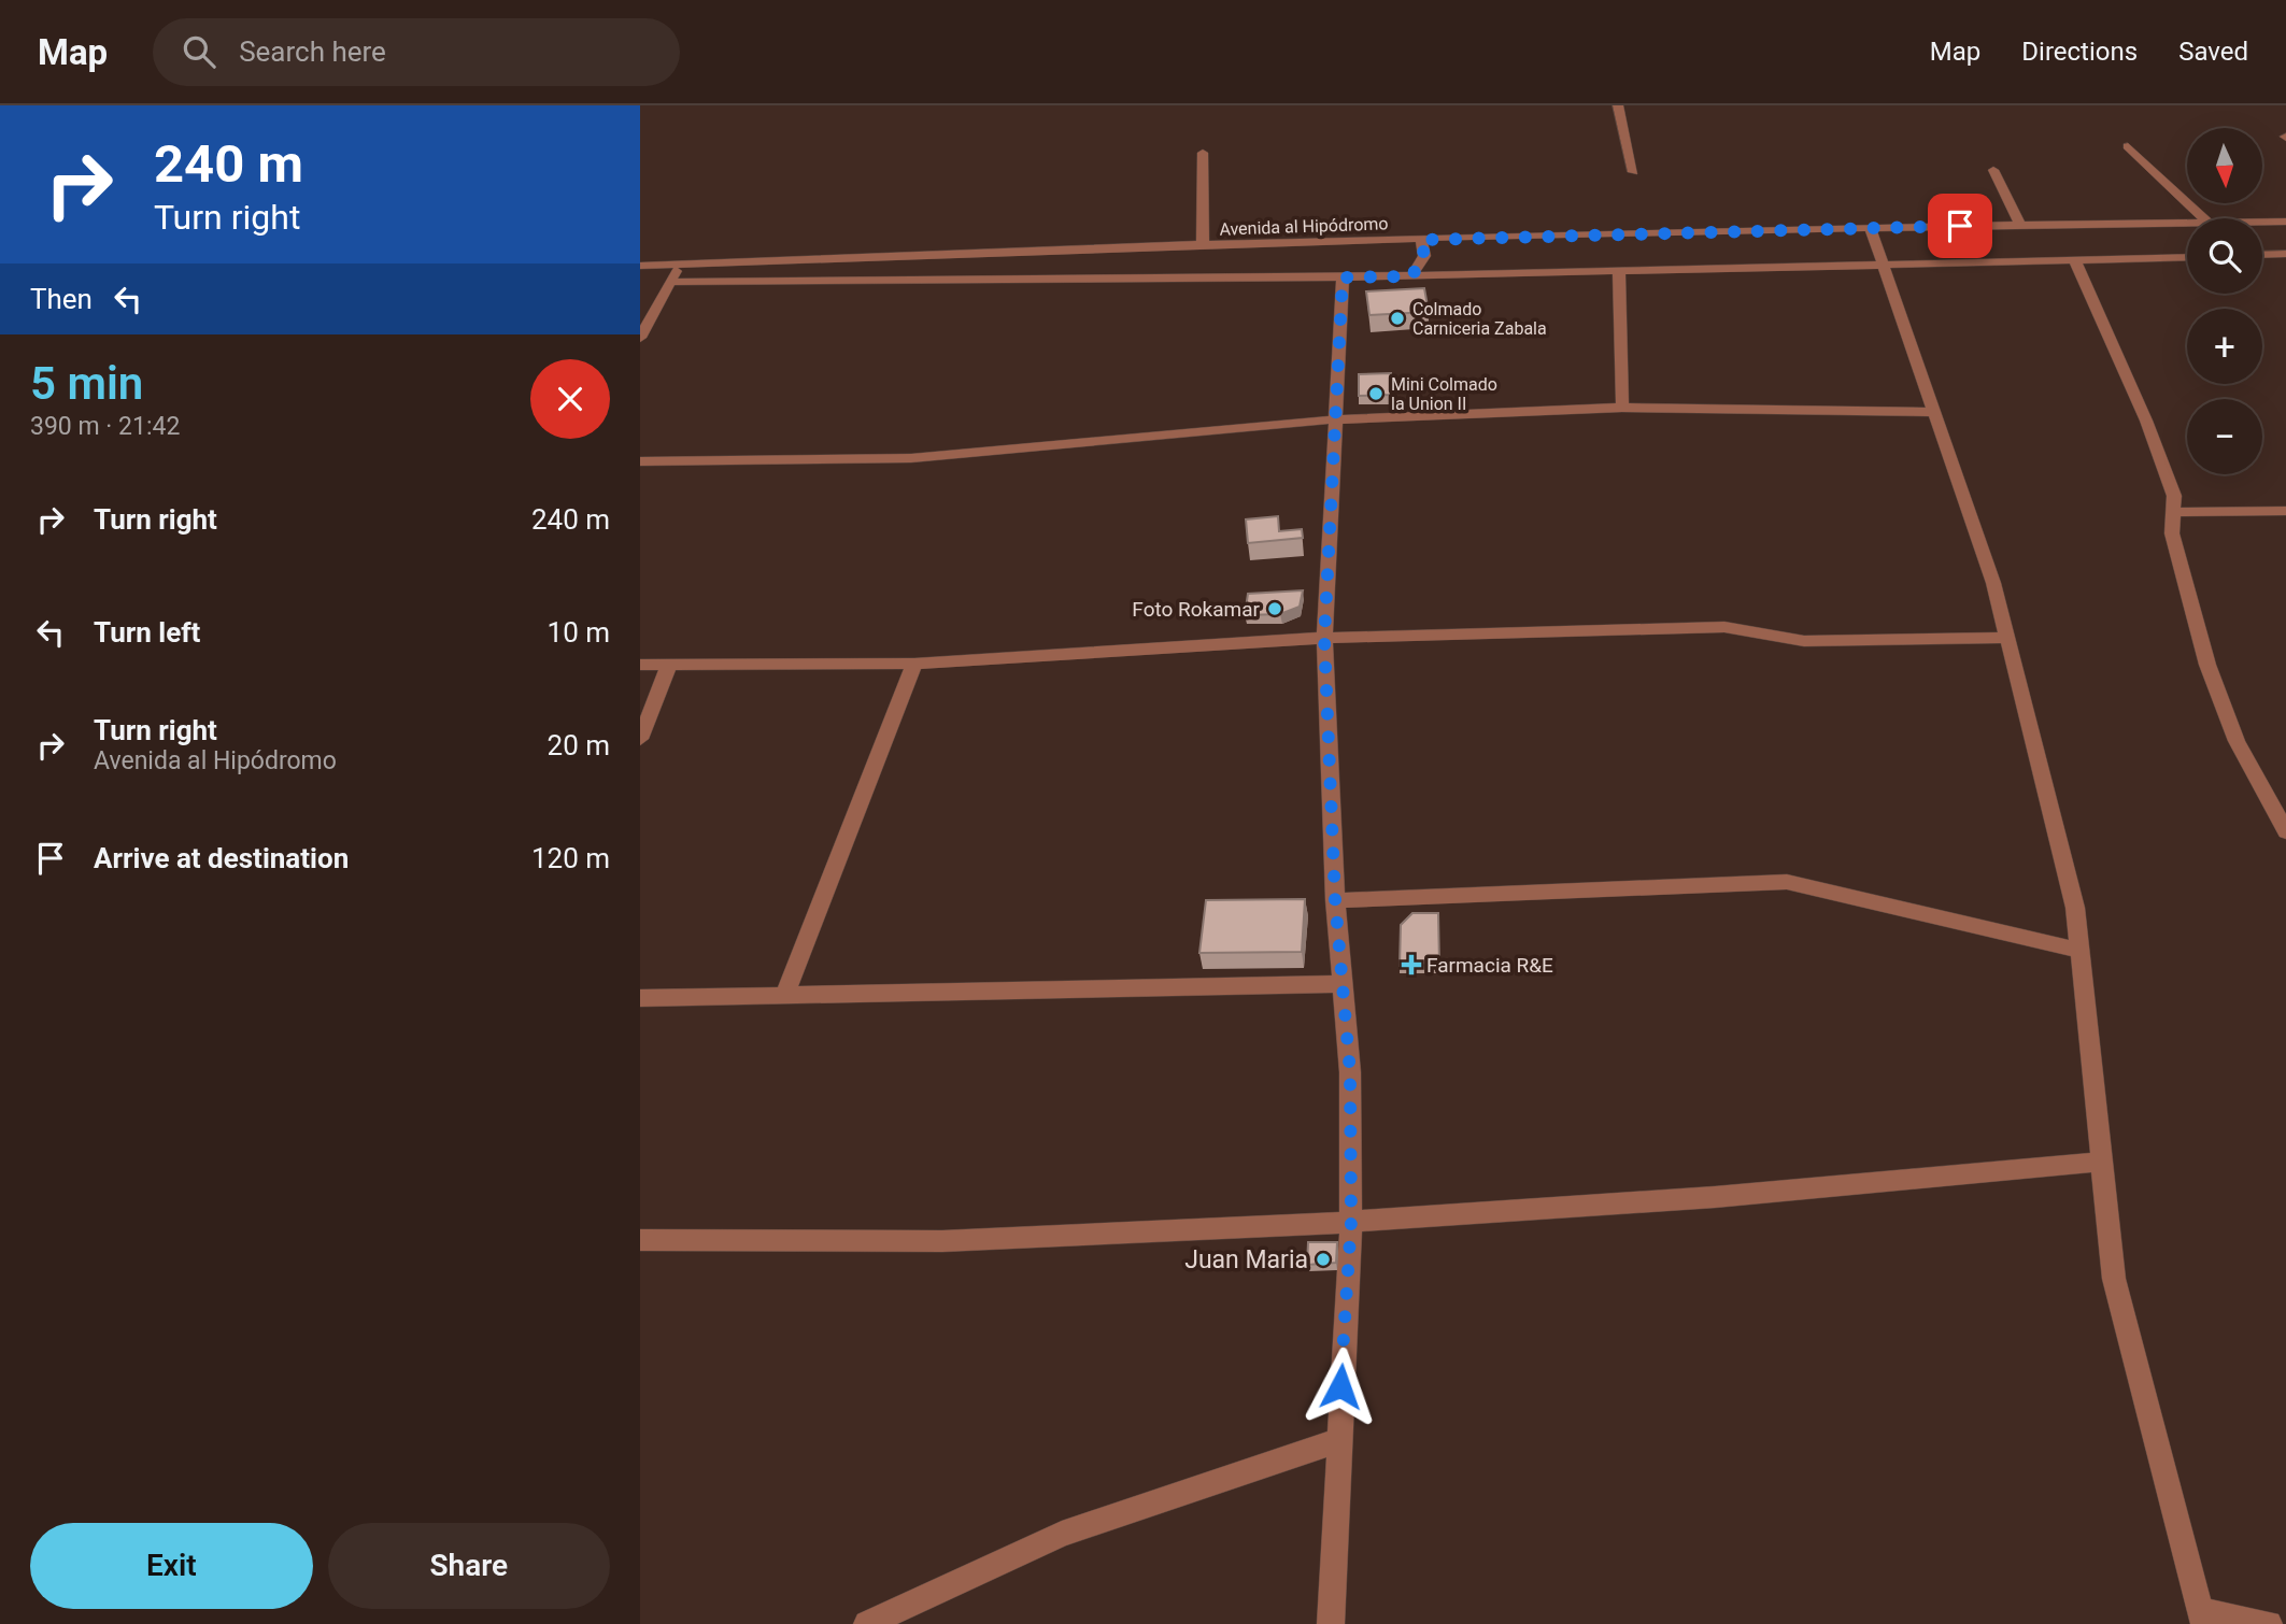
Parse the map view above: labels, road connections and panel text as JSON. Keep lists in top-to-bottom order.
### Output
{
  "streets": {
    "street": ["Avenida al Hipódromo"]
  },
  "places": {
    "other": [
      "Colmado Carniceria Zabala",
      "Mini Colmado la Union II",
      "Foto Rokamar",
      "Juan Maria"
    ],
    "health": ["Farmacia R&E"]
  },
  "north": "bottom",
  "page": {
    "header": "Map",
    "search": "Search here",
    "nav": ["Map", "Directions", "Saved"],
    "turn": ["240 m", "Turn right"],
    "map_buttons": ["+", "−"],
    "then": "Then",
    "heading": ["5 min", "390 m · 21:42"],
    "list": [
      {
        "name": "Turn right",
        "value": "240 m"
      },
      {
        "name": "Turn left",
        "value": "10 m"
      },
      {
        "name": "Turn right",
        "note": "Avenida al Hipódromo",
        "value": "20 m"
      },
      {
        "name": "Arrive at destination",
        "value": "120 m"
      }
    ],
    "buttons": ["Exit", "Share"]
  }
}
